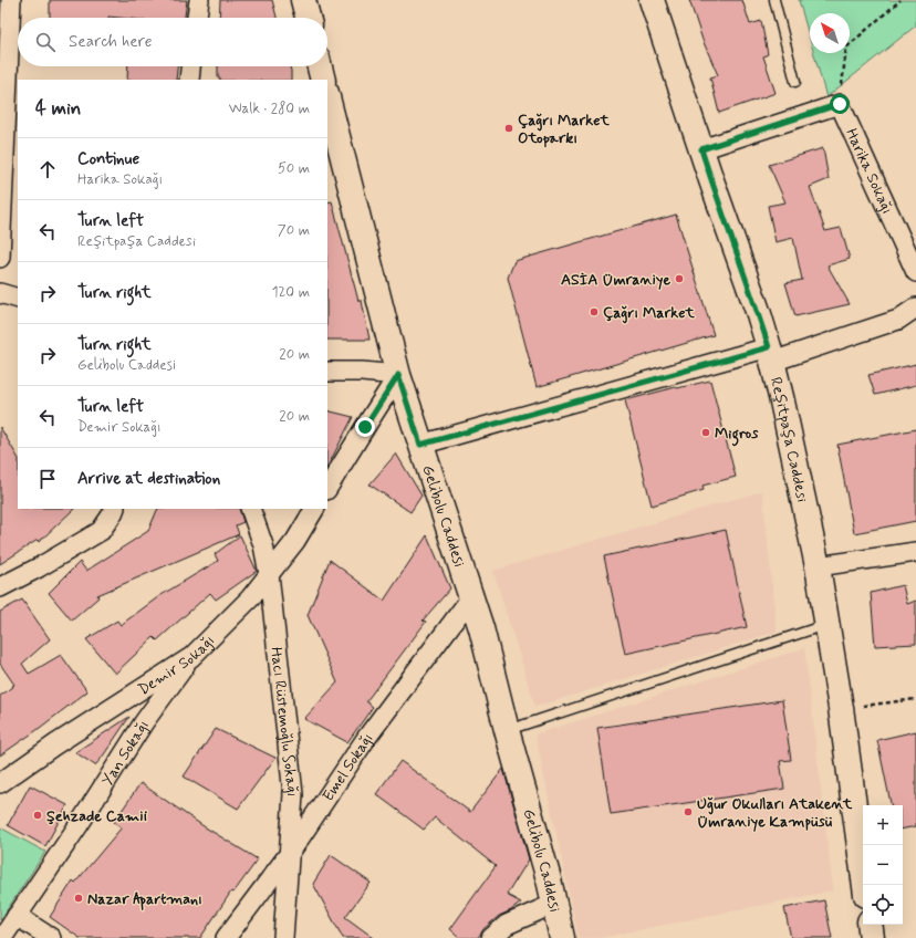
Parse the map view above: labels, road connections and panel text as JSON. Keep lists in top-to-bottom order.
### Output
{
  "streets": {
    "street": [
      "Harika Sokağı",
      "Reşitpaşa Caddesi",
      "Gelibolu Caddesi",
      "Demir Sokağı",
      "Hacı Rüstemoğlu Sokağı",
      "Yan Sokağı",
      "Emel Sokağı"
    ]
  },
  "crossings": [
    ["Gelibolu Caddesi", "Emel Sokağı"],
    ["Demir Sokağı", "Hacı Rüstemoğlu Sokağı"],
    ["Demir Sokağı", "Yan Sokağı"],
    ["Hacı Rüstemoğlu Sokağı", "Emel Sokağı"]
  ],
  "places": [
    "Çağrı Market Otoparkı",
    "ASİA Ümraniye",
    "Çağrı Market",
    "Migros",
    "Uğur Okulları Atakent Ümraniye Kampüsü",
    "Şehzade Camii",
    "Nazar Apartmanı"
  ],
  "north": "top left",
  "page": {
    "search": "Search here",
    "heading": ["4 min", "Walk · 280 m"],
    "list": [
      ["Continue", "Harika Sokağı", "50 m"],
      ["Turn left", "Reşitpaşa Caddesi", "70 m"],
      ["Turn right", "120 m"],
      ["Turn right", "Gelibolu Caddesi", "20 m"],
      ["Turn left", "Demir Sokağı", "20 m"],
      "Arrive at destination"
    ],
    "map_buttons": ["+", "−"]
  }
}
